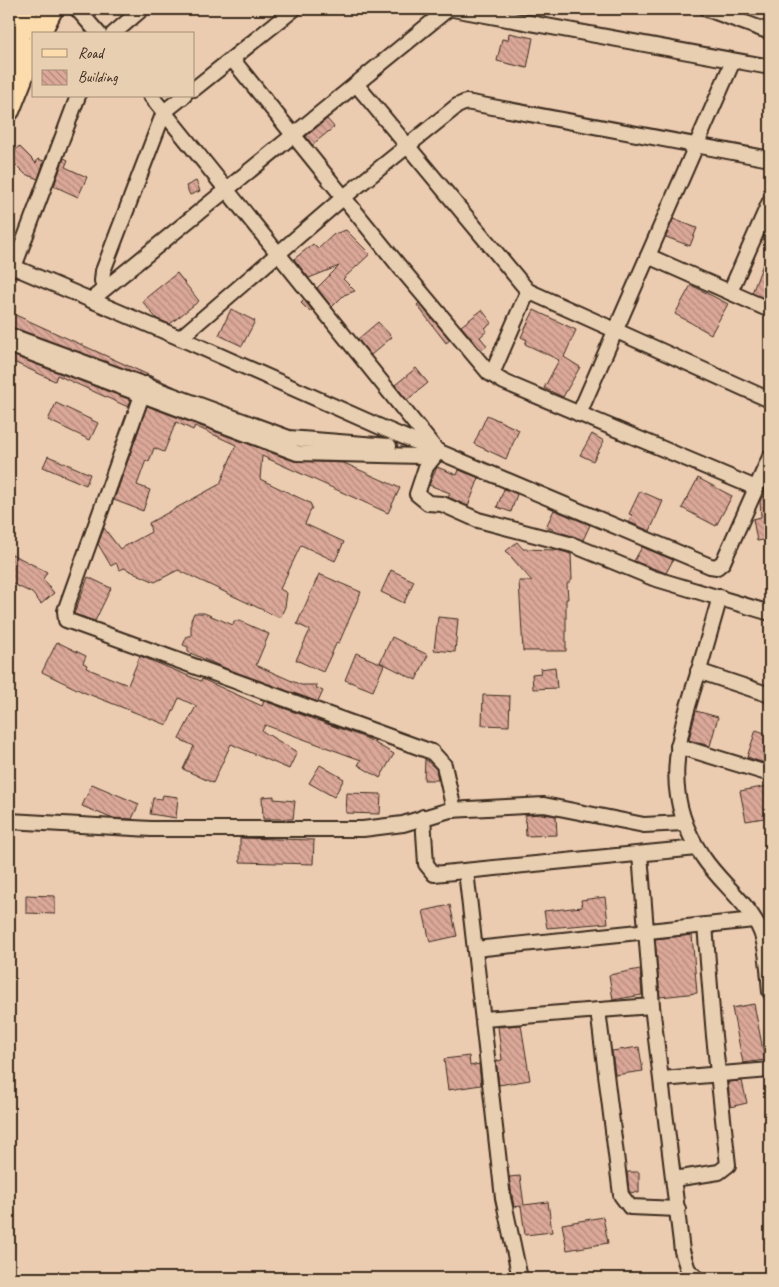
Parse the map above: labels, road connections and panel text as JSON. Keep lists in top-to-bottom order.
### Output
{
  "legend": ["Road", "Building"]
}
